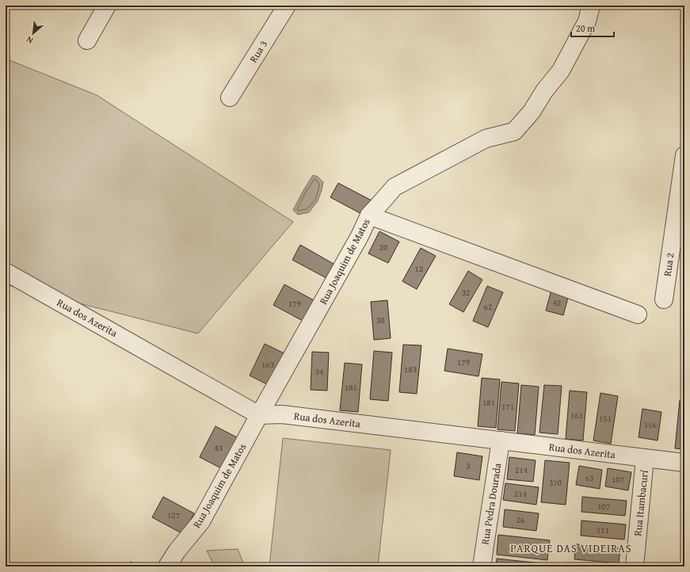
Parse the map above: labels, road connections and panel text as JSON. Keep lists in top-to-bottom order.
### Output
{
  "streets": {
    "street": [
      "Rua 3",
      "Rua Joaquim de Matos",
      "Rua 2",
      "Rua dos Azerita",
      "Rua Itambacurí",
      "Rua Pedra Dourada"
    ]
  },
  "crossings": [
    ["Rua Joaquim de Matos", "Rua dos Azerita"],
    ["Rua dos Azerita", "Rua Itambacurí"],
    ["Rua dos Azerita", "Rua Pedra Dourada"]
  ],
  "districts": ["PARQUE DAS VIDEIRAS"],
  "house_numbers": [
    "20",
    "12",
    "32",
    "42",
    "179",
    "62",
    "30",
    "179",
    "163",
    "183",
    "34",
    "185",
    "181",
    "171",
    "161",
    "151",
    "156",
    "43",
    "3",
    "214",
    "63",
    "107",
    "370",
    "214",
    "107",
    "127",
    "26",
    "111"
  ],
  "scale_bar": "20 m",
  "north": "bottom left"
}
